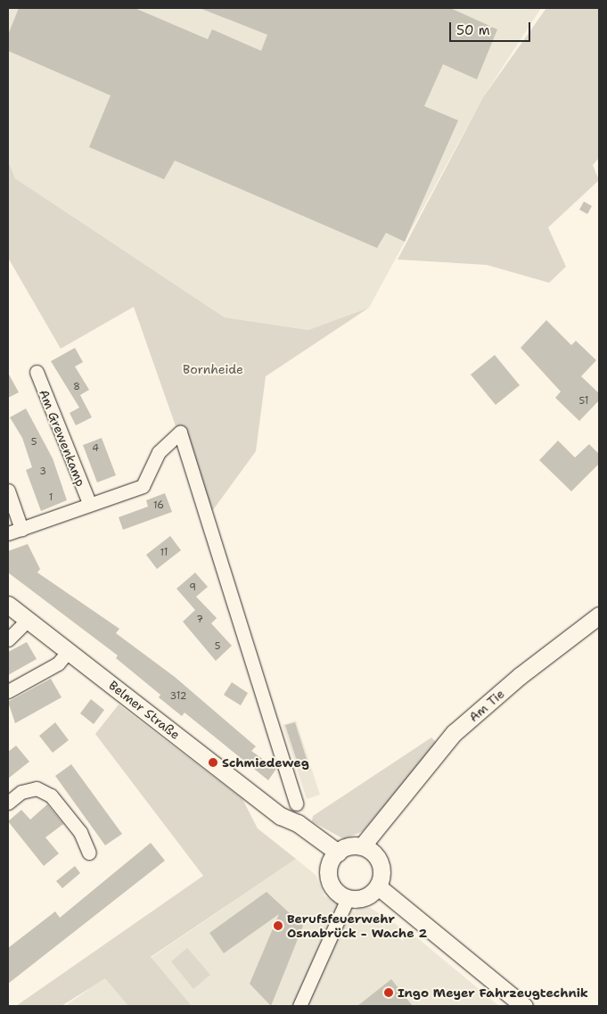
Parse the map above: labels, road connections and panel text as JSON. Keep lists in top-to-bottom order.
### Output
{
  "streets": {
    "street": ["Am Grewenkamp", "Am Tie", "Belmer Straße"]
  },
  "crossings": [
    ["Am Tie", "Belmer Straße"]
  ],
  "parks": ["Bornheide"],
  "places": ["Schmiedeweg", "Berufsfeuerwehr Osnabrück - Wache 2", "Ingo Meyer Fahrzeugtechnik"],
  "house_numbers": [
    "8",
    "51",
    "5",
    "4",
    "3",
    "1",
    "16",
    "11",
    "9",
    "7",
    "5",
    "312"
  ],
  "scale_bar": "50 m"
}
